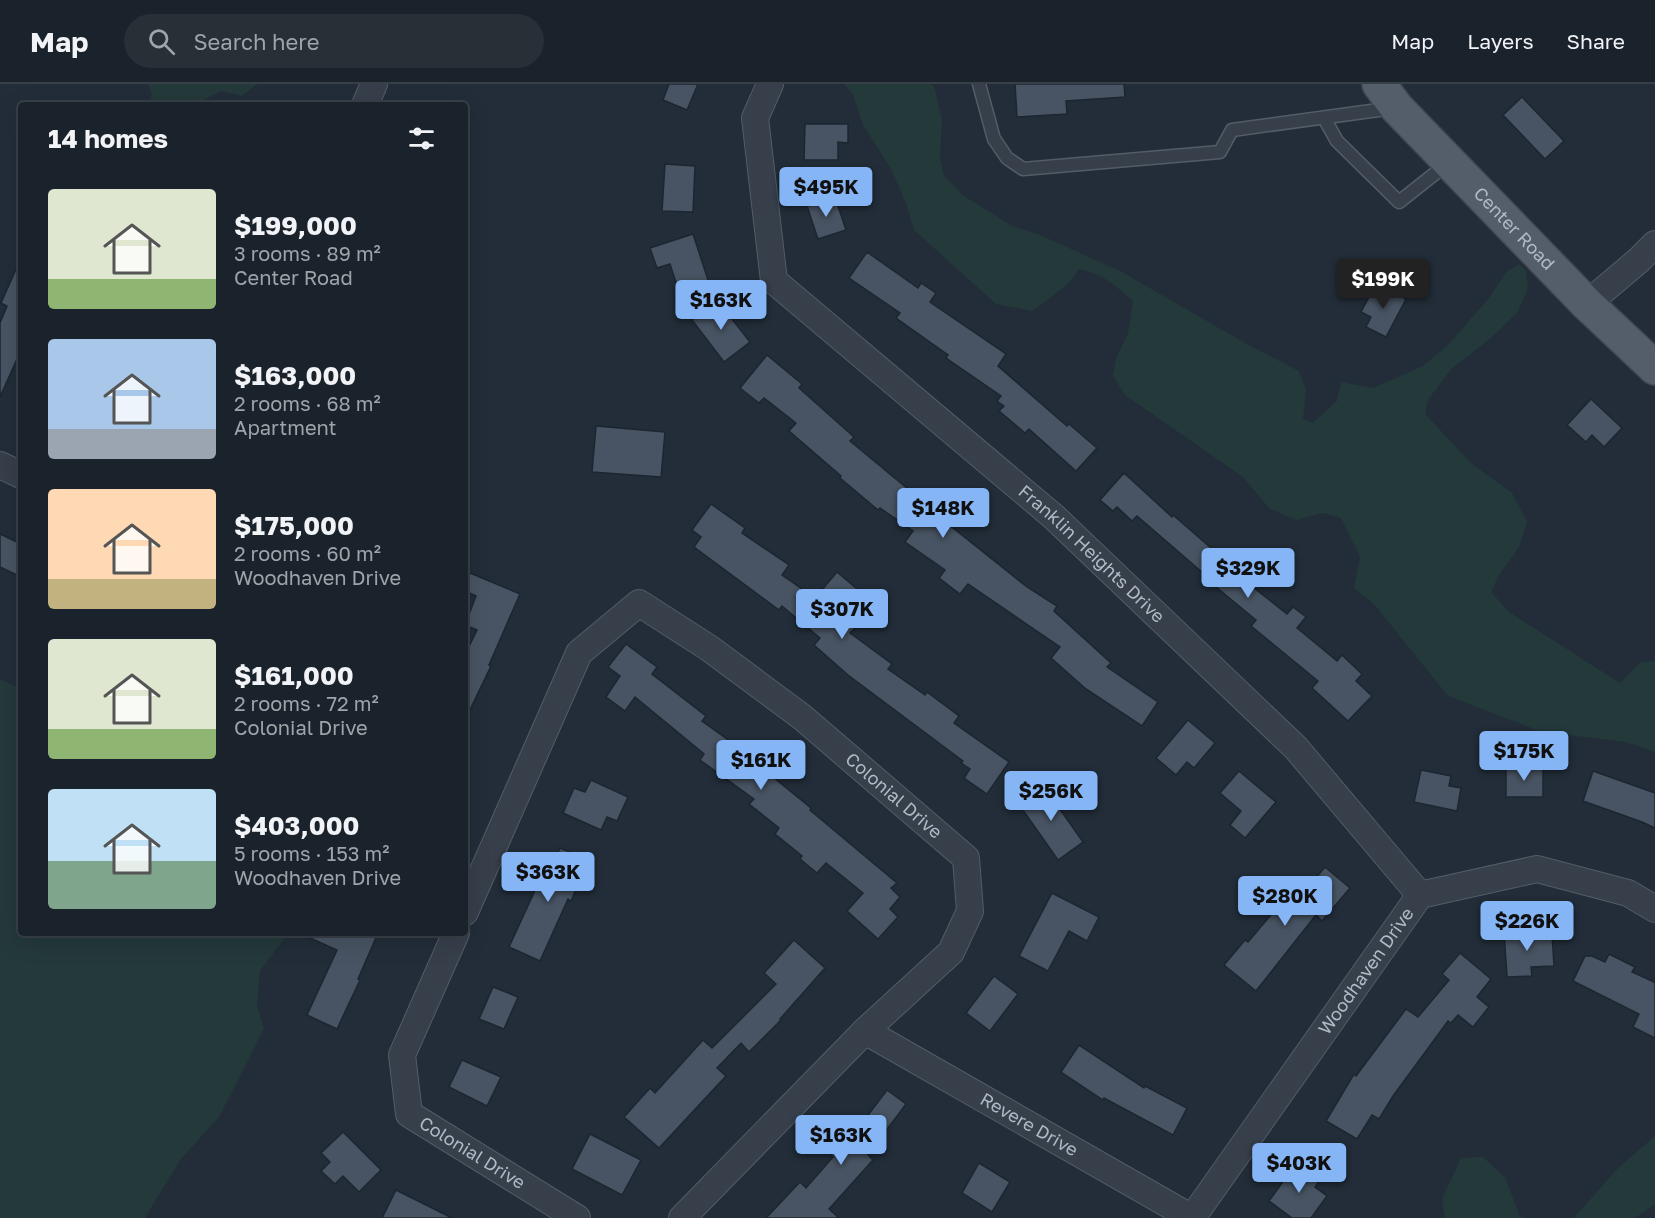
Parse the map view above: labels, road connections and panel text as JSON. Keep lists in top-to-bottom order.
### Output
{
  "streets": {
    "main road": ["Center Road"],
    "street": [
      "Franklin Heights Drive",
      "Colonial Drive",
      "Woodhaven Drive",
      "Revere Drive"
    ]
  },
  "crossings": [
    ["Franklin Heights Drive", "Woodhaven Drive"],
    ["Colonial Drive", "Revere Drive"],
    ["Woodhaven Drive", "Revere Drive"]
  ],
  "page": {
    "header": "Map",
    "search": "Search here",
    "nav": ["Map", "Layers", "Share"],
    "heading": "14 homes",
    "price": [
      "$495K",
      "$199K",
      "$163K",
      "$148K",
      "$329K",
      "$307K",
      "$175K",
      "$161K",
      "$256K",
      "$363K",
      "$280K",
      "$226K",
      "$163K",
      "$403K"
    ],
    "list": [
      {
        "name": "$199,000",
        "note": "3 rooms · 89 m² · Center Road"
      },
      {
        "name": "$163,000",
        "note": "2 rooms · 68 m² · Apartment"
      },
      {
        "name": "$175,000",
        "note": "2 rooms · 60 m² · Woodhaven Drive"
      },
      {
        "name": "$161,000",
        "note": "2 rooms · 72 m² · Colonial Drive"
      },
      {
        "name": "$403,000",
        "note": "5 rooms · 153 m² · Woodhaven Drive"
      }
    ]
  }
}
